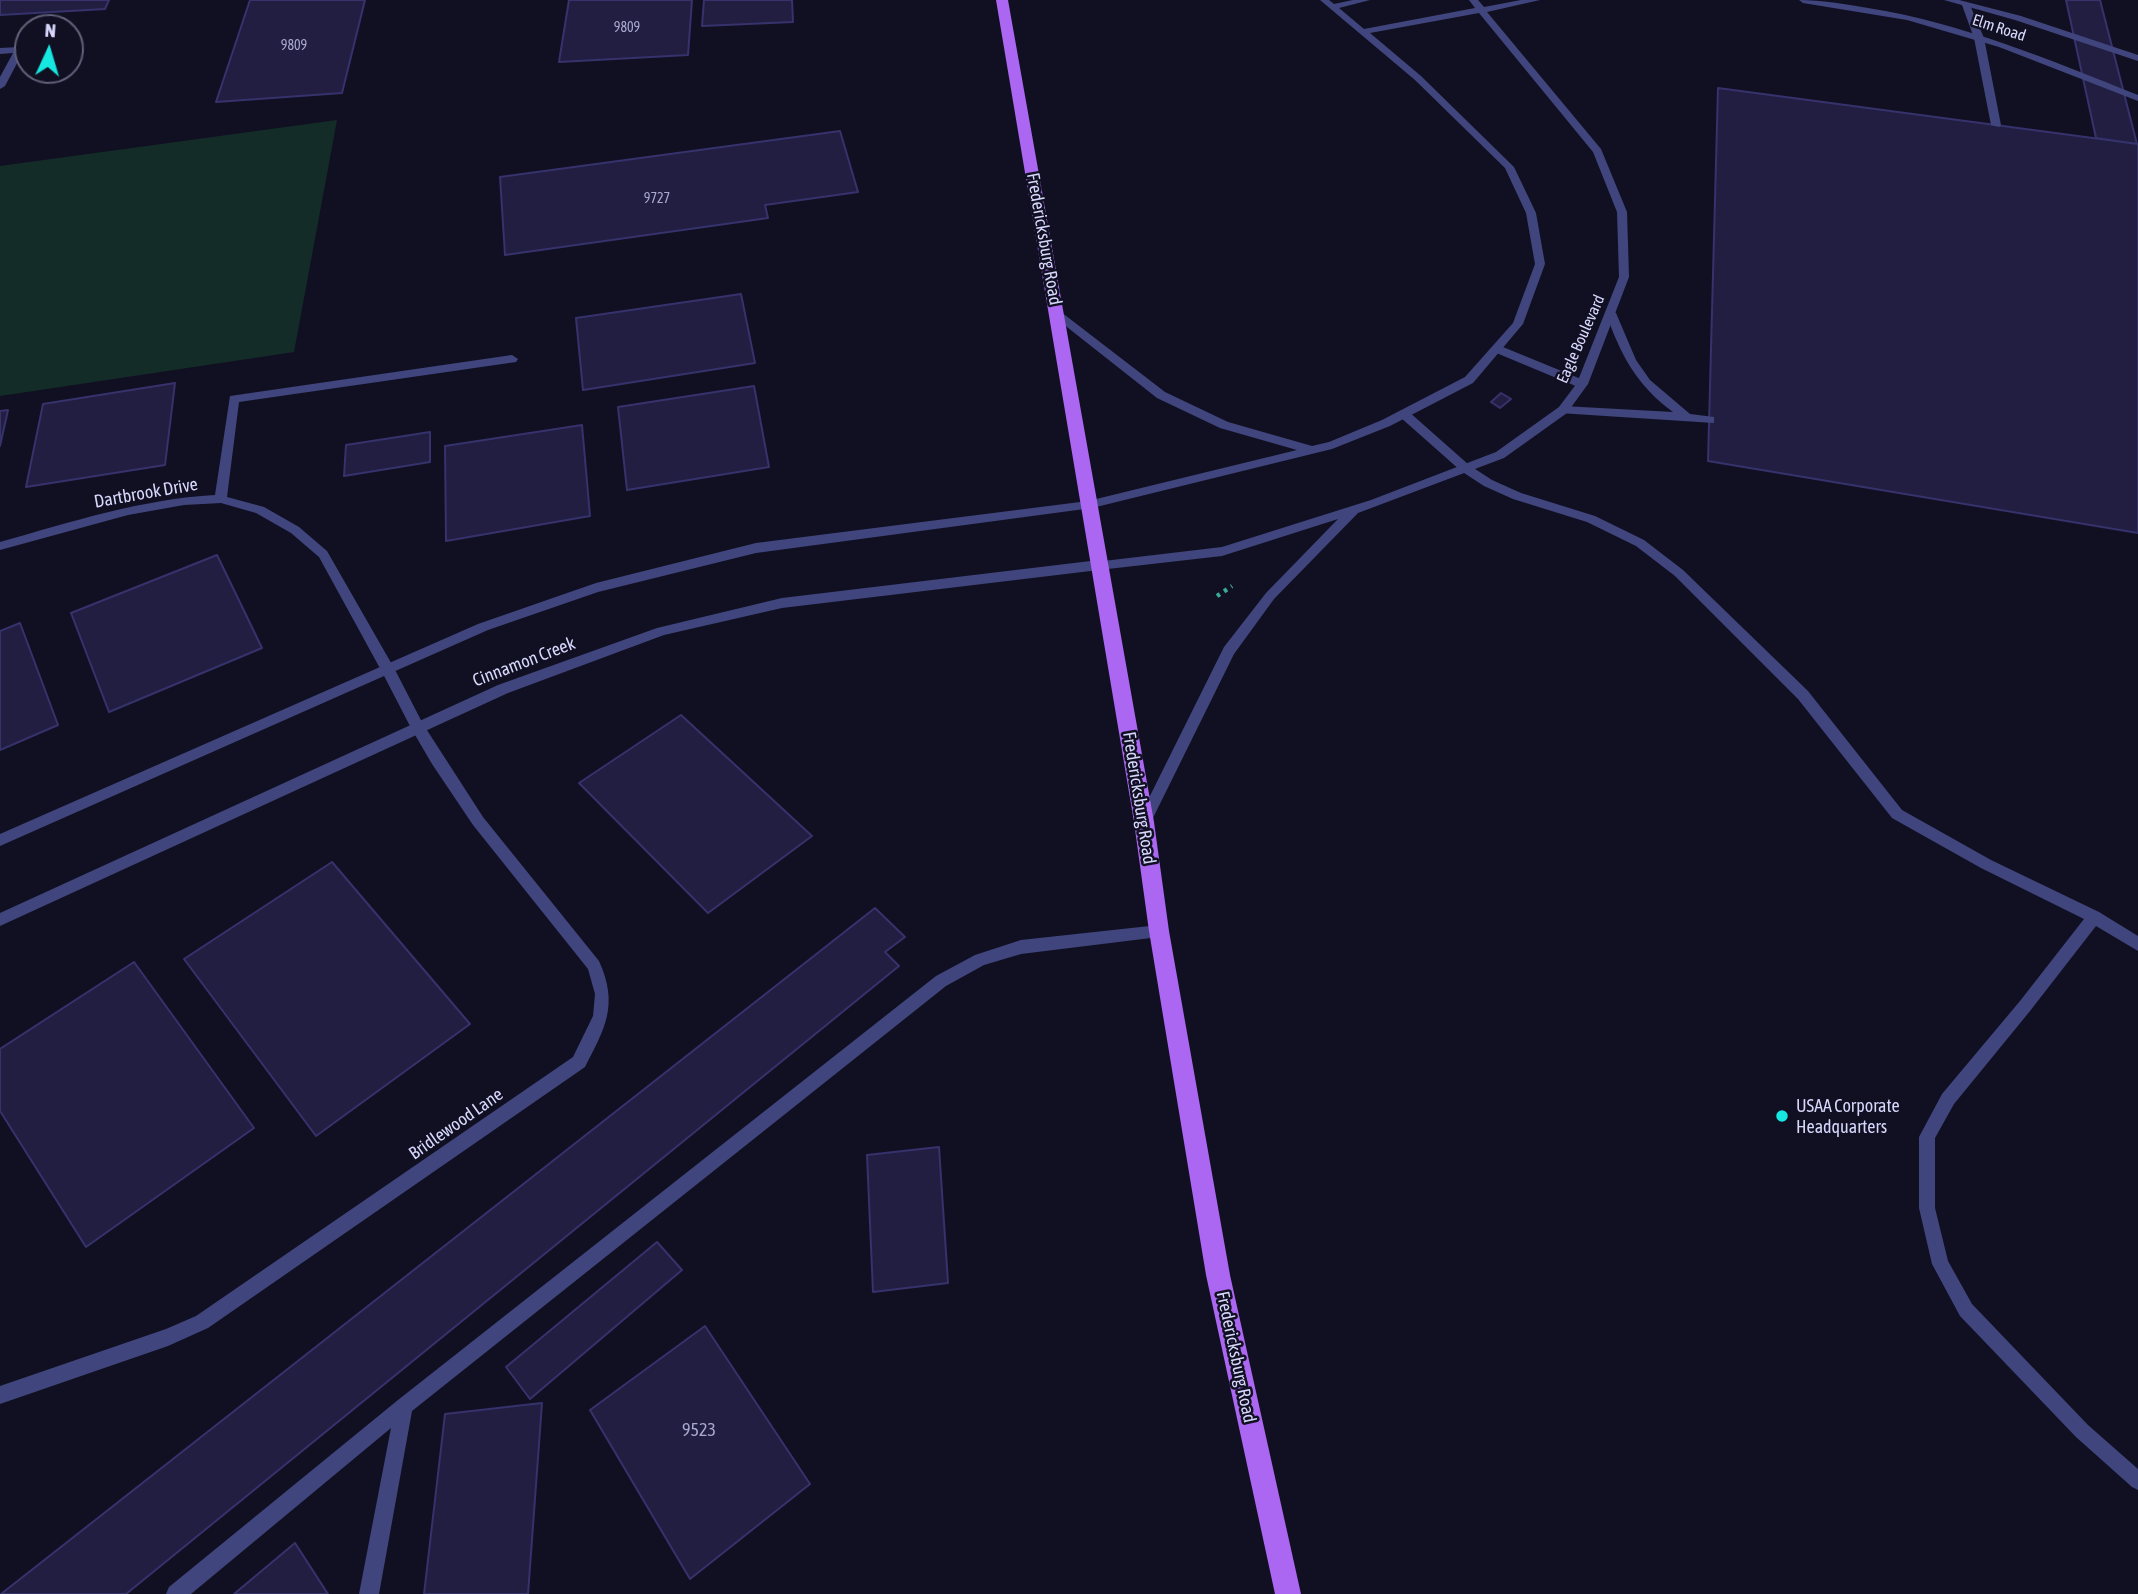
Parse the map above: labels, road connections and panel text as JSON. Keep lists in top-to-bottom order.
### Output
{
  "streets": {
    "main road": ["Fredericksburg Road"],
    "street": [
      "Elm Road",
      "Eagle Boulevard",
      "Dartbrook Drive",
      "Cinnamon Creek",
      "Bridlewood Lane"
    ]
  },
  "crossings": [
    ["Fredericksburg Road", "Eagle Boulevard"],
    ["Fredericksburg Road", "Cinnamon Creek"],
    ["Eagle Boulevard", "Cinnamon Creek"],
    ["Dartbrook Drive", "Cinnamon Creek"],
    ["Dartbrook Drive", "Bridlewood Lane"],
    ["Cinnamon Creek", "Bridlewood Lane"]
  ],
  "places": ["USAA Corporate Headquarters"],
  "house_numbers": [
    "9809",
    "9809",
    "9727",
    "9523"
  ],
  "north": "top"
}
